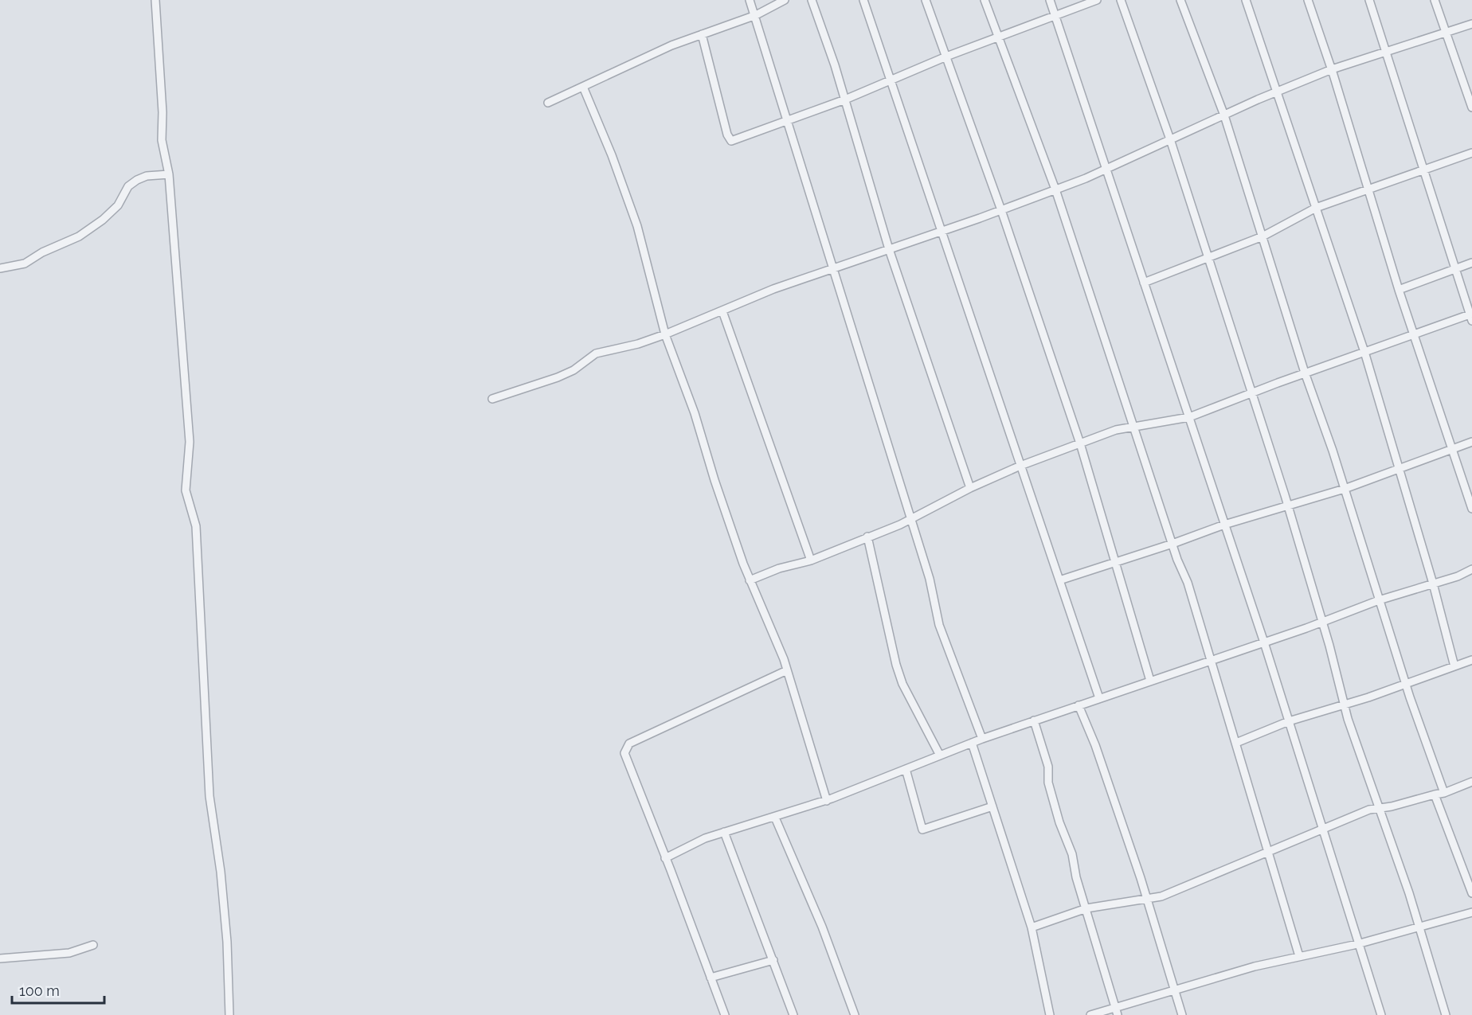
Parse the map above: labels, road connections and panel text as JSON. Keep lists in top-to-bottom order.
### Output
{
  "scale_bar": "100 m"
}
